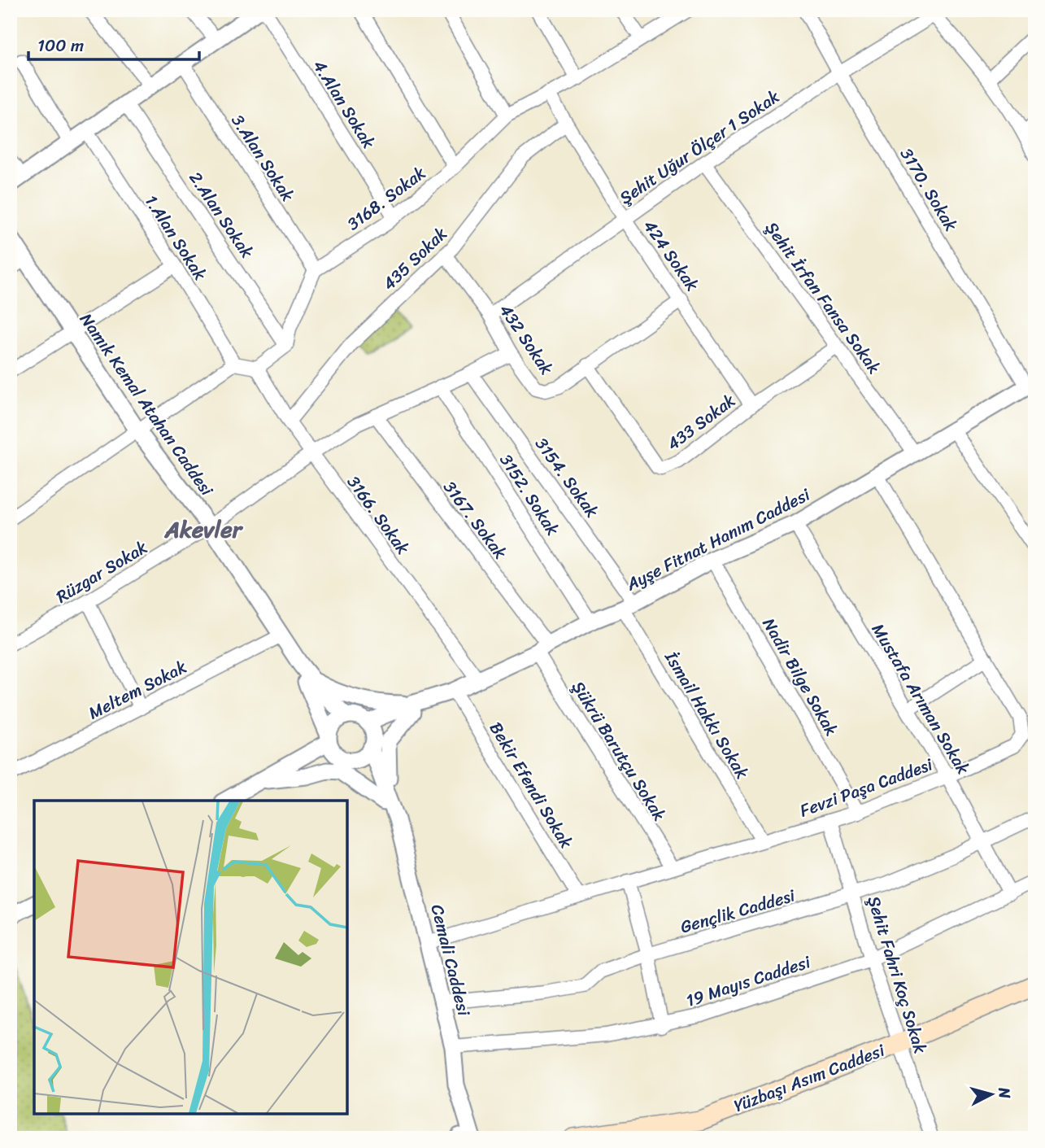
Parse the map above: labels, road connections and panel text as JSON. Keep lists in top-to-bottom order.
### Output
{
  "streets": {
    "main road": ["Yüzbaşı Asım Caddesi"],
    "street": [
      "4.Alan Sokak",
      "Şehit Uğur Ölçer 1 Sokak",
      "3.Alan Sokak",
      "3170. Sokak",
      "3168. Sokak",
      "2.Alan Sokak",
      "1.Alan Sokak",
      "424 Sokak",
      "435 Sokak",
      "Şehit İrfan Fansa Sokak",
      "432 Sokak",
      "Namık Kemal Atahan Caddesi",
      "433 Sokak",
      "3154. Sokak",
      "3152. Sokak",
      "3166. Sokak",
      "3167. Sokak",
      "Ayşe Fitnat Hanım Caddesi",
      "Rüzgar Sokak",
      "Nadir Bilge Sokak",
      "Meltem Sokak",
      "Mustafa Arıman Sokak",
      "İsmail Hakkı Sokak",
      "Şükrü Barutçu Sokak",
      "Bekir Efendi Sokak",
      "Fevzi Paşa Caddesi",
      "Gençlik Caddesi",
      "Cemali Caddesi",
      "Şehit Fahri Koç Sokak",
      "19 Mayıs Caddesi"
    ]
  },
  "crossings": [
    ["4.Alan Sokak", "3168. Sokak"],
    ["Şehit Uğur Ölçer 1 Sokak", "3170. Sokak"],
    ["Şehit Uğur Ölçer 1 Sokak", "424 Sokak"],
    ["Şehit Uğur Ölçer 1 Sokak", "Şehit İrfan Fansa Sokak"],
    ["Şehit Uğur Ölçer 1 Sokak", "432 Sokak"],
    ["3.Alan Sokak", "3168. Sokak"],
    ["3170. Sokak", "Ayşe Fitnat Hanım Caddesi"],
    ["3168. Sokak", "424 Sokak"],
    ["424 Sokak", "435 Sokak"],
    ["424 Sokak", "432 Sokak"],
    ["424 Sokak", "433 Sokak"],
    ["435 Sokak", "432 Sokak"],
    ["435 Sokak", "3166. Sokak"],
    ["Şehit İrfan Fansa Sokak", "433 Sokak"],
    ["Şehit İrfan Fansa Sokak", "Ayşe Fitnat Hanım Caddesi"],
    ["432 Sokak", "433 Sokak"],
    ["432 Sokak", "Rüzgar Sokak"],
    ["Namık Kemal Atahan Caddesi", "Ayşe Fitnat Hanım Caddesi"],
    ["Namık Kemal Atahan Caddesi", "Rüzgar Sokak"],
    ["Namık Kemal Atahan Caddesi", "Meltem Sokak"],
    ["Namık Kemal Atahan Caddesi", "Cemali Caddesi"],
    ["3154. Sokak", "Ayşe Fitnat Hanım Caddesi"],
    ["3154. Sokak", "Rüzgar Sokak"],
    ["3154. Sokak", "İsmail Hakkı Sokak"],
    ["3152. Sokak", "Ayşe Fitnat Hanım Caddesi"],
    ["3152. Sokak", "Rüzgar Sokak"],
    ["3166. Sokak", "Ayşe Fitnat Hanım Caddesi"],
    ["3166. Sokak", "Rüzgar Sokak"],
    ["3167. Sokak", "Ayşe Fitnat Hanım Caddesi"],
    ["3167. Sokak", "Rüzgar Sokak"],
    ["3167. Sokak", "Şükrü Barutçu Sokak"],
    ["Ayşe Fitnat Hanım Caddesi", "Nadir Bilge Sokak"],
    ["Ayşe Fitnat Hanım Caddesi", "Mustafa Arıman Sokak"],
    ["Ayşe Fitnat Hanım Caddesi", "İsmail Hakkı Sokak"],
    ["Ayşe Fitnat Hanım Caddesi", "Şükrü Barutçu Sokak"],
    ["Ayşe Fitnat Hanım Caddesi", "Bekir Efendi Sokak"],
    ["Ayşe Fitnat Hanım Caddesi", "Fevzi Paşa Caddesi"],
    ["Ayşe Fitnat Hanım Caddesi", "Cemali Caddesi"],
    ["Nadir Bilge Sokak", "Fevzi Paşa Caddesi"],
    ["Mustafa Arıman Sokak", "Fevzi Paşa Caddesi"],
    ["Mustafa Arıman Sokak", "Gençlik Caddesi"],
    ["Mustafa Arıman Sokak", "19 Mayıs Caddesi"],
    ["İsmail Hakkı Sokak", "Fevzi Paşa Caddesi"],
    ["Şükrü Barutçu Sokak", "Fevzi Paşa Caddesi"],
    ["Bekir Efendi Sokak", "Fevzi Paşa Caddesi"],
    ["Fevzi Paşa Caddesi", "Cemali Caddesi"],
    ["Fevzi Paşa Caddesi", "Şehit Fahri Koç Sokak"],
    ["Gençlik Caddesi", "Cemali Caddesi"],
    ["Gençlik Caddesi", "Şehit Fahri Koç Sokak"],
    ["Cemali Caddesi", "19 Mayıs Caddesi"],
    ["Şehit Fahri Koç Sokak", "19 Mayıs Caddesi"],
    ["Şehit Fahri Koç Sokak", "Yüzbaşı Asım Caddesi"]
  ],
  "districts": ["Akevler"],
  "scale_bar": "100 m",
  "north": "right"
}
